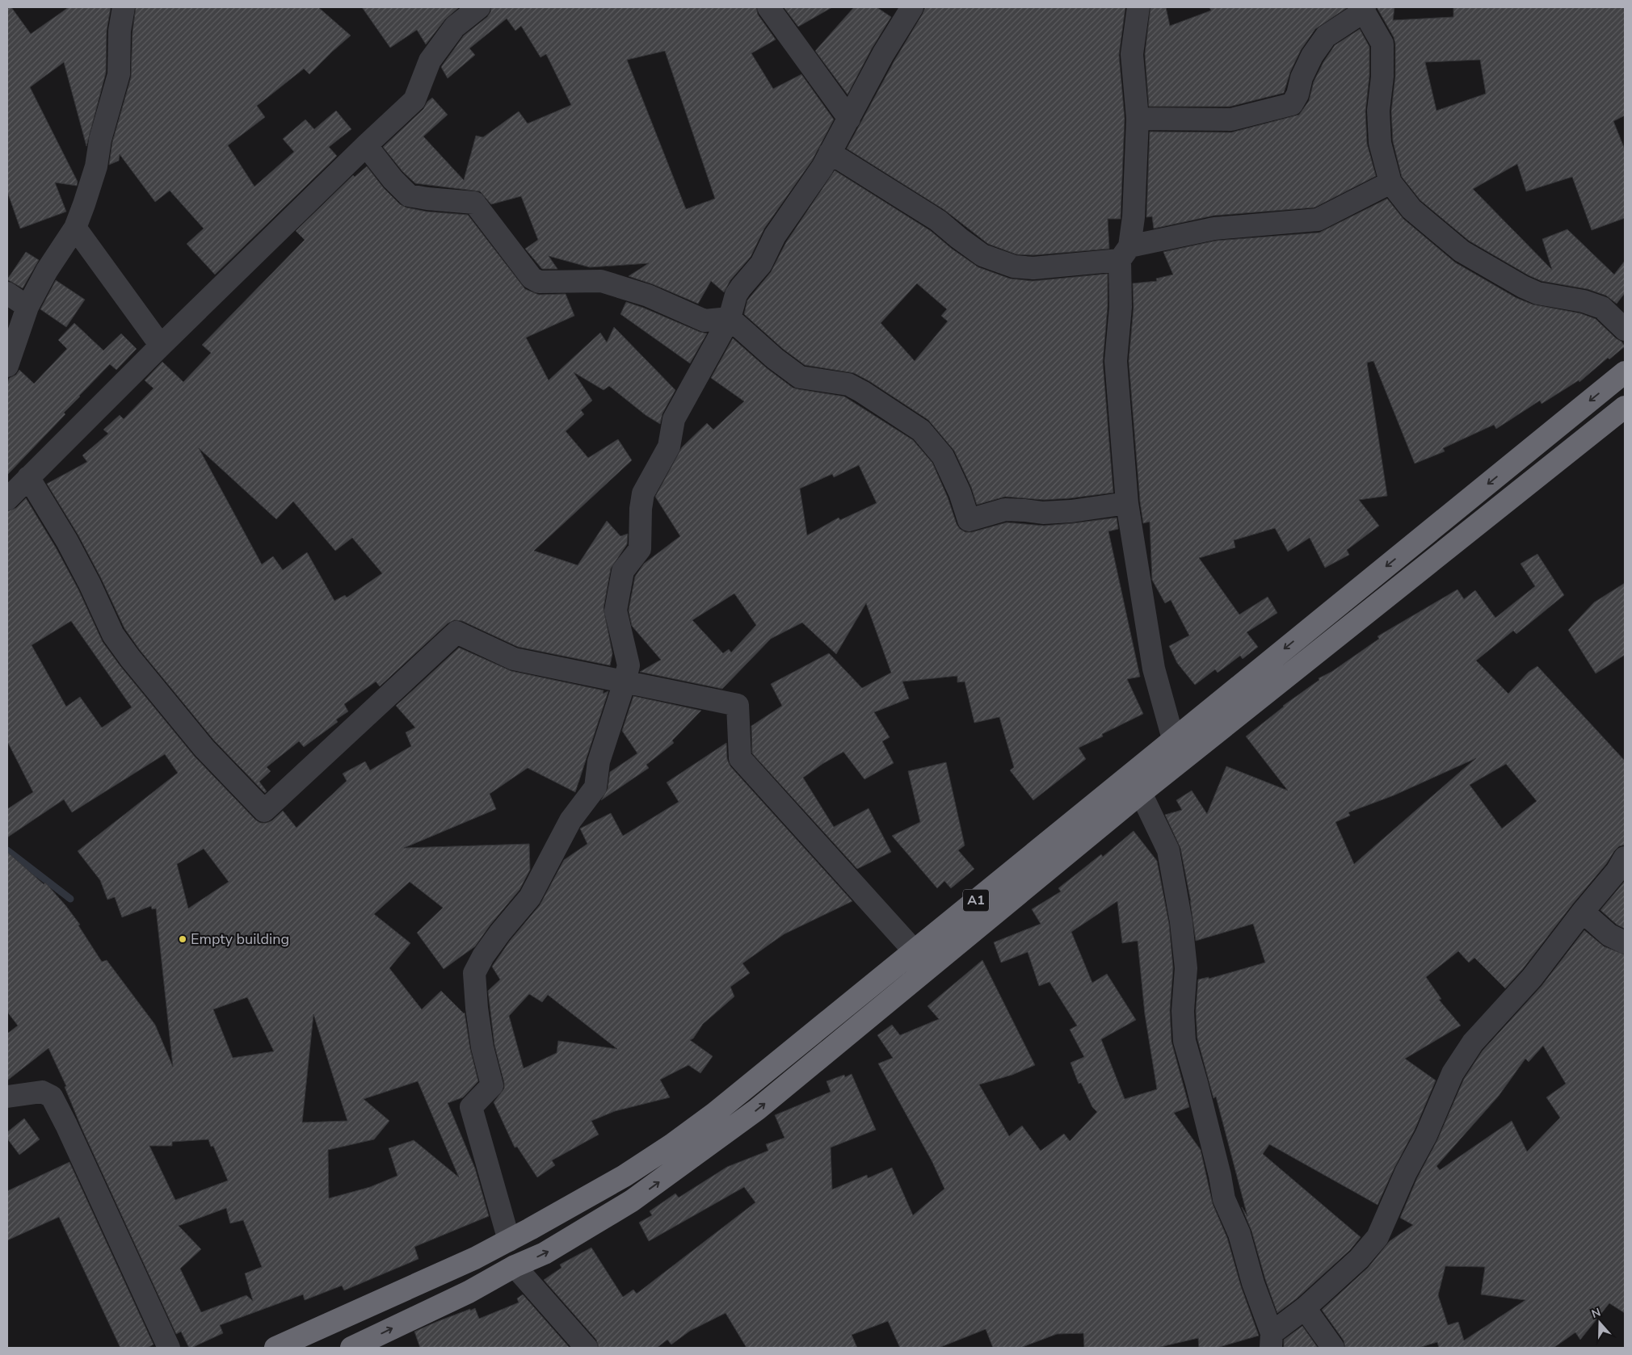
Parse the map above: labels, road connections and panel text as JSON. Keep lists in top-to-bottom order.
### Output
{
  "streets": {
    "highway": ["A1"]
  },
  "places": ["Empty building"],
  "north": "top"
}
